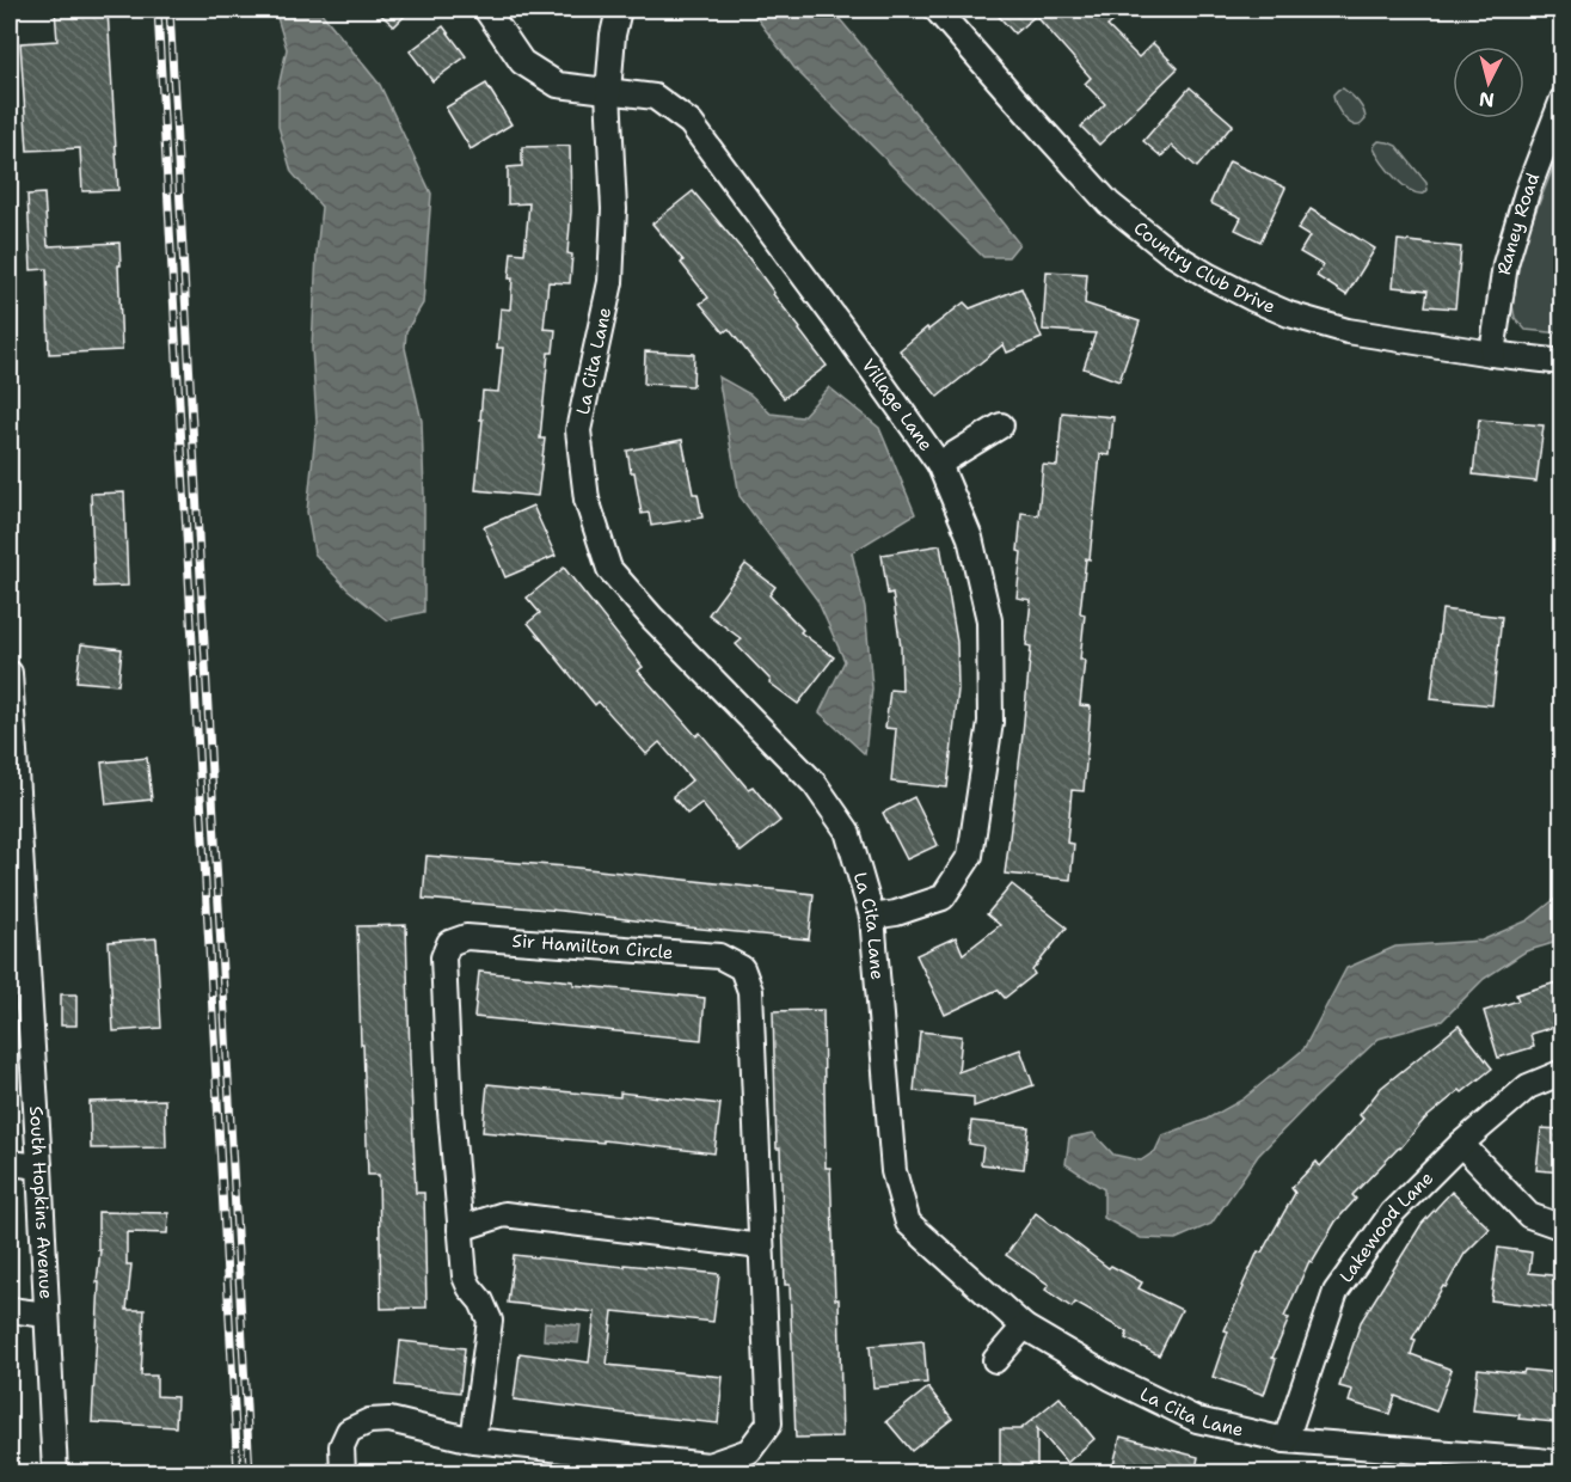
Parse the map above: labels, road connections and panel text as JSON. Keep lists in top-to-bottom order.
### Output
{
  "streets": {
    "street": [
      "Raney Road",
      "Country Club Drive",
      "La Cita Lane",
      "Village Lane",
      "Sir Hamilton Circle",
      "South Hopkins Avenue",
      "Lakewood Lane"
    ]
  },
  "crossings": [
    ["Raney Road", "Country Club Drive"],
    ["La Cita Lane", "Village Lane"],
    ["La Cita Lane", "Lakewood Lane"]
  ],
  "north": "bottom"
}
